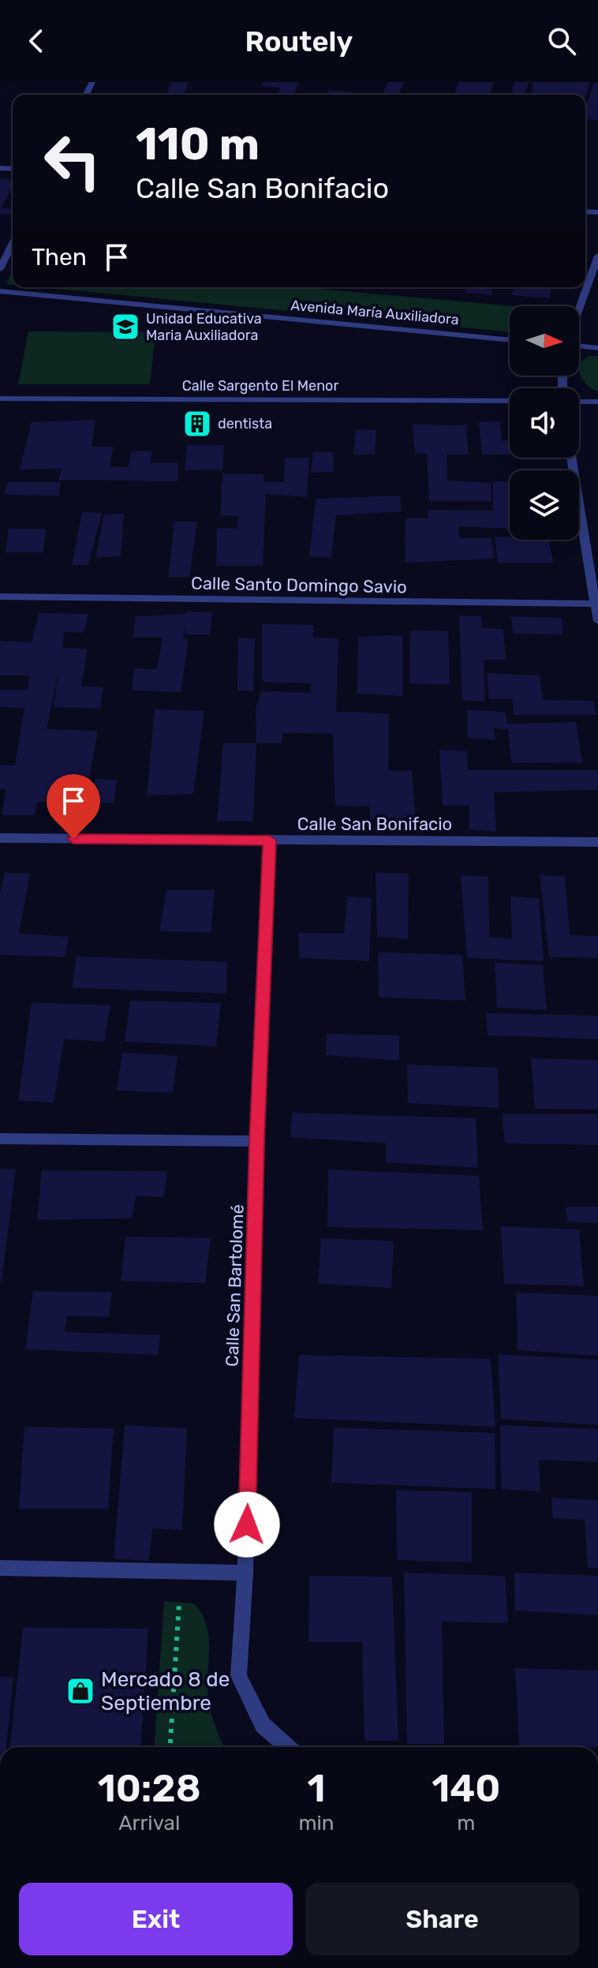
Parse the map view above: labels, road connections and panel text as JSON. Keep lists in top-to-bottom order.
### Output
{
  "streets": {
    "street": [
      "Avenida María Auxiliadora",
      "Calle Sargento El Menor",
      "Calle Santo Domingo Savio",
      "Calle San Bonifacio",
      "Calle San Bartolomé"
    ]
  },
  "crossings": [
    ["Calle San Bonifacio", "Calle San Bartolomé"]
  ],
  "places": {
    "school or university": ["Unidad Educativa Maria Auxiliadora"],
    "building": ["dentista"],
    "shop": ["Mercado 8 de Septiembre"]
  },
  "north": "right",
  "page": {
    "header": "Routely",
    "turn": ["110 m", "Calle San Bonifacio"],
    "then": "Then",
    "eta": [
      "10:28",
      "Arrival",
      "1",
      "min",
      "140",
      "m"
    ],
    "buttons": ["Exit", "Share"]
  }
}
